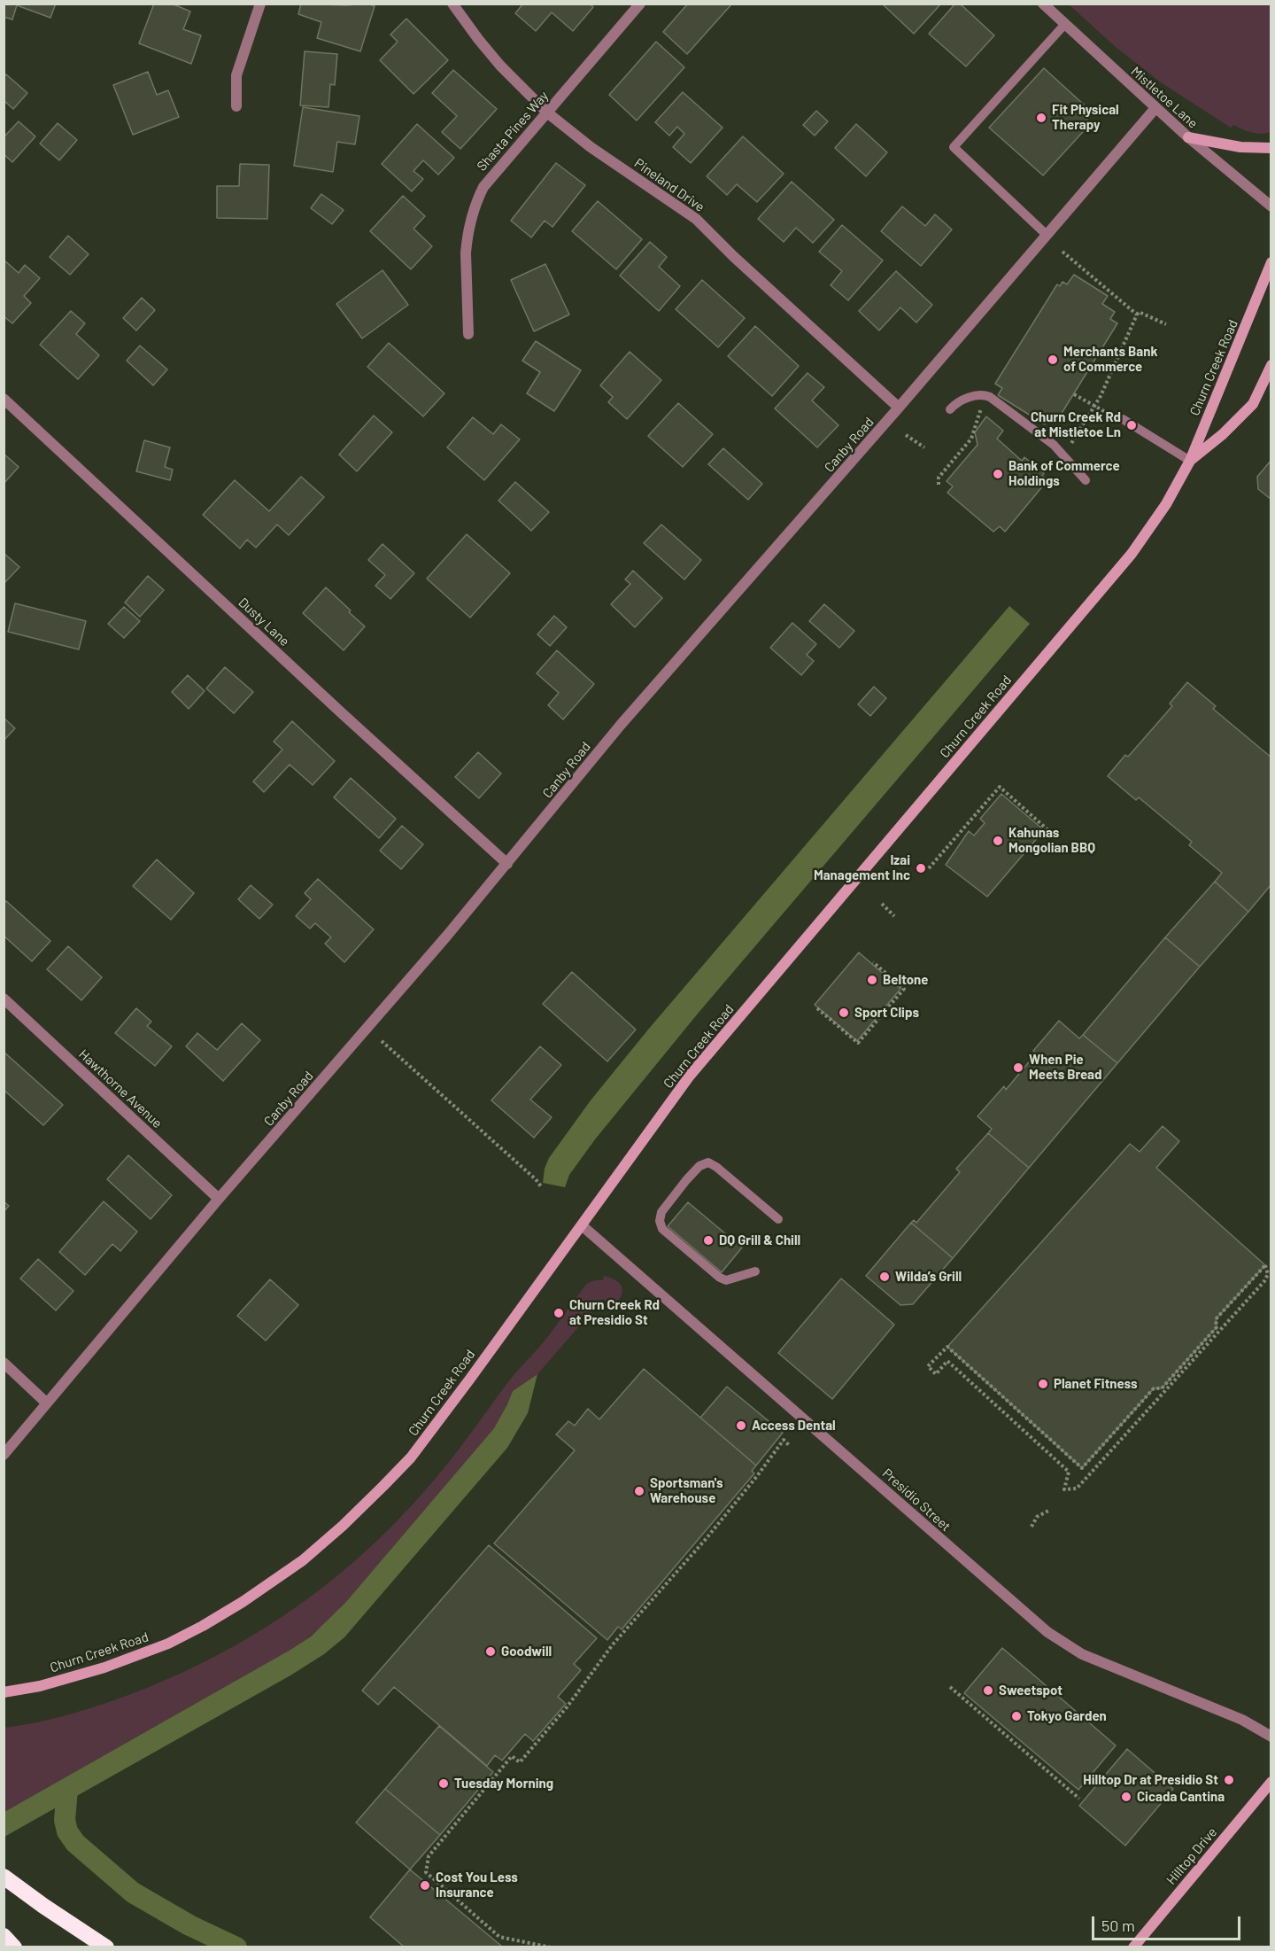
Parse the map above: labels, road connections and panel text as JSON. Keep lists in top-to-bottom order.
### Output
{
  "streets": {
    "main road": ["Churn Creek Road", "Hilltop Drive"],
    "street": [
      "Mistletoe Lane",
      "Shasta Pines Way",
      "Pineland Drive",
      "Canby Road",
      "Dusty Lane",
      "Hawthorne Avenue",
      "Presidio Street"
    ]
  },
  "crossings": [
    ["Mistletoe Lane", "Canby Road"],
    ["Shasta Pines Way", "Pineland Drive"],
    ["Pineland Drive", "Canby Road"],
    ["Churn Creek Road", "Presidio Street"],
    ["Canby Road", "Dusty Lane"],
    ["Canby Road", "Hawthorne Avenue"]
  ],
  "places": [
    "Fit Physical Therapy",
    "Merchants Bank of Commerce",
    "Churn Creek Rd at Mistletoe Ln",
    "Bank of Commerce Holdings",
    "Kahunas Mongolian BBQ",
    "Izai Management Inc",
    "Beltone",
    "Sport Clips",
    "When Pie Meets Bread",
    "DQ Grill & Chill",
    "Wilda’s Grill",
    "Churn Creek Rd at Presidio St",
    "Planet Fitness",
    "Access Dental",
    "Sportsman's Warehouse",
    "Goodwill",
    "Sweetspot",
    "Tokyo Garden",
    "Hilltop Dr at Presidio St",
    "Tuesday Morning",
    "Cicada Cantina",
    "Cost You Less Insurance"
  ],
  "scale_bar": "50 m"
}
